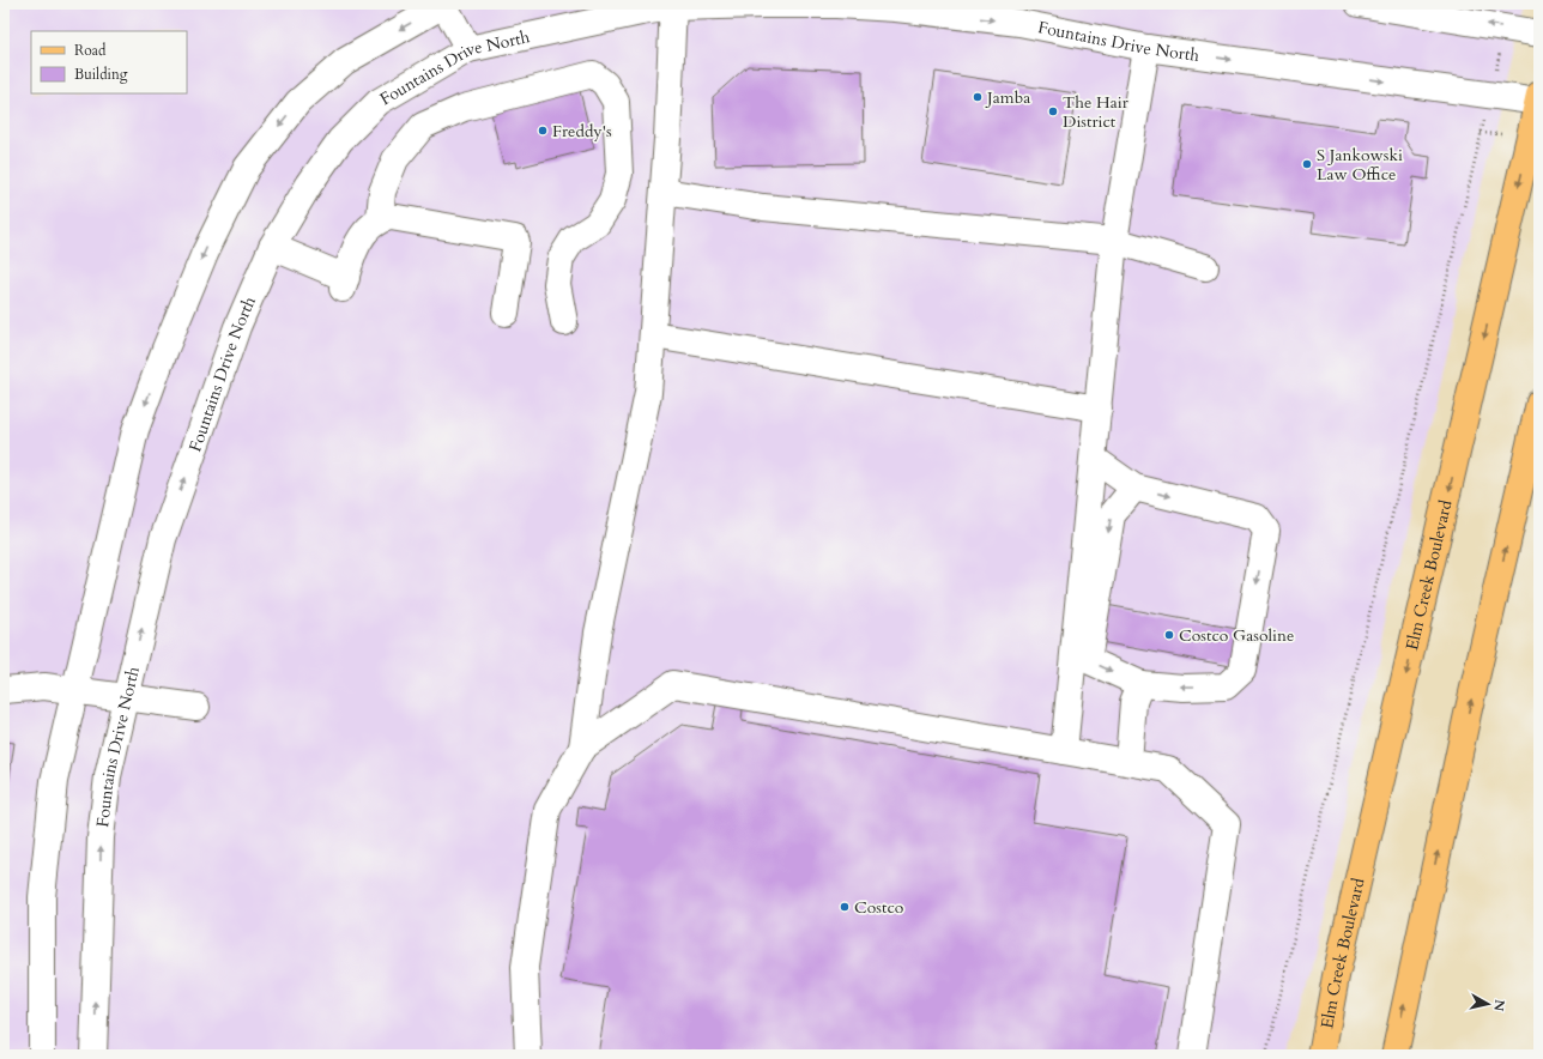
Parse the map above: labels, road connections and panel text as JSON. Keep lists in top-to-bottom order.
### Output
{
  "streets": {
    "main road": ["Elm Creek Boulevard"],
    "street": ["Fountains Drive North"]
  },
  "crossings": [
    ["Fountains Drive North", "Elm Creek Boulevard"]
  ],
  "places": [
    "Jamba",
    "The Hair District",
    "Freddy's",
    "S Jankowski Law Office",
    "Costco Gasoline",
    "Costco"
  ],
  "legend": ["Road", "Building"],
  "north": "right"
}
